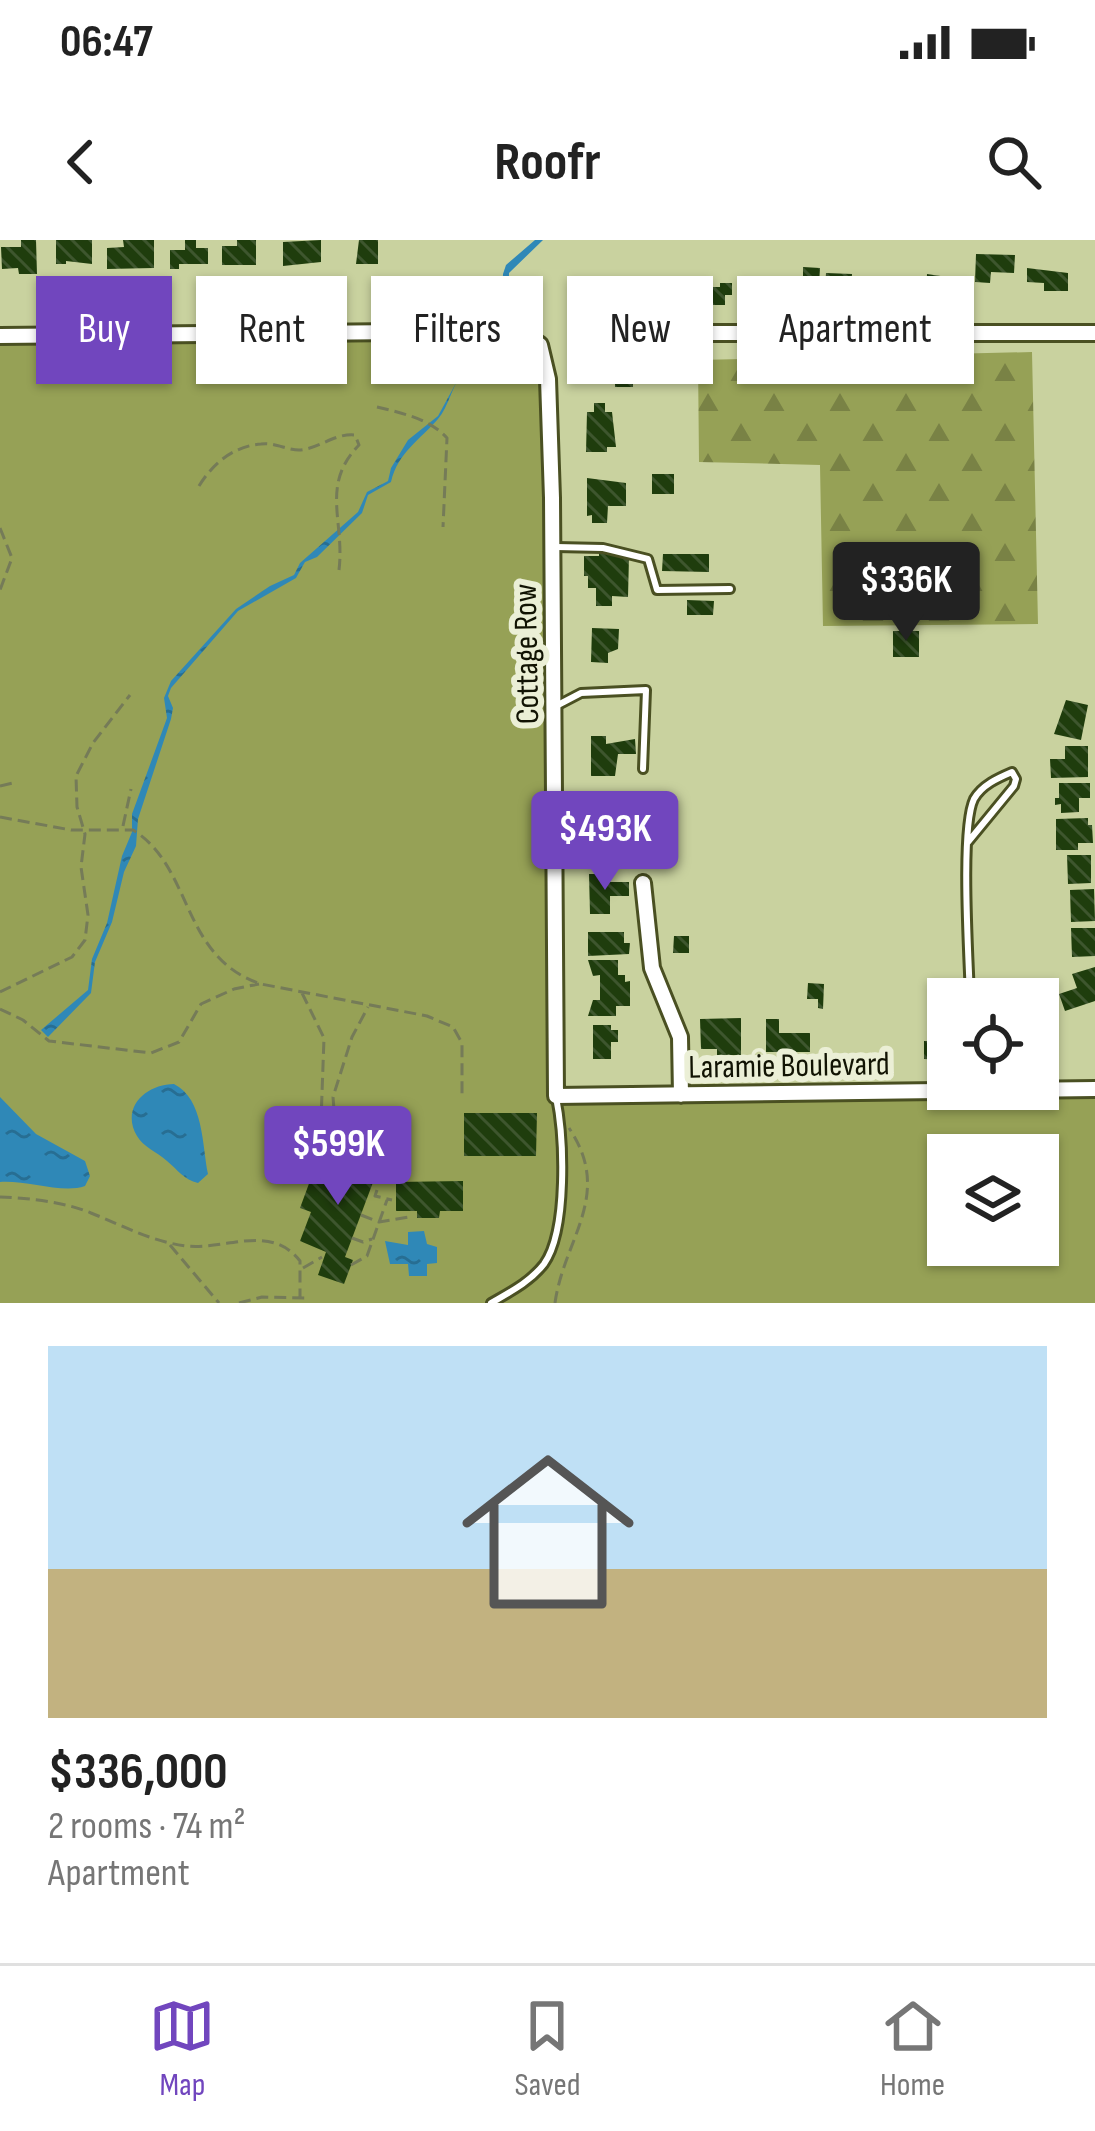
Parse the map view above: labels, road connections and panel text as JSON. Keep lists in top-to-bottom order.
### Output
{
  "streets": {
    "street": ["Cottage Row", "Laramie Boulevard"]
  },
  "crossings": [
    ["Cottage Row", "Laramie Boulevard"]
  ],
  "page": {
    "status": "06:47",
    "header": "Roofr",
    "chip": [
      "Buy",
      "Rent",
      "Filters",
      "New",
      "Apartment"
    ],
    "price": ["$336K", "$493K", "$599K"],
    "list": [
      {
        "name": "$336,000",
        "note": "2 rooms · 74 m² · Apartment"
      }
    ],
    "tabs": ["Map", "Saved", "Home"]
  }
}
